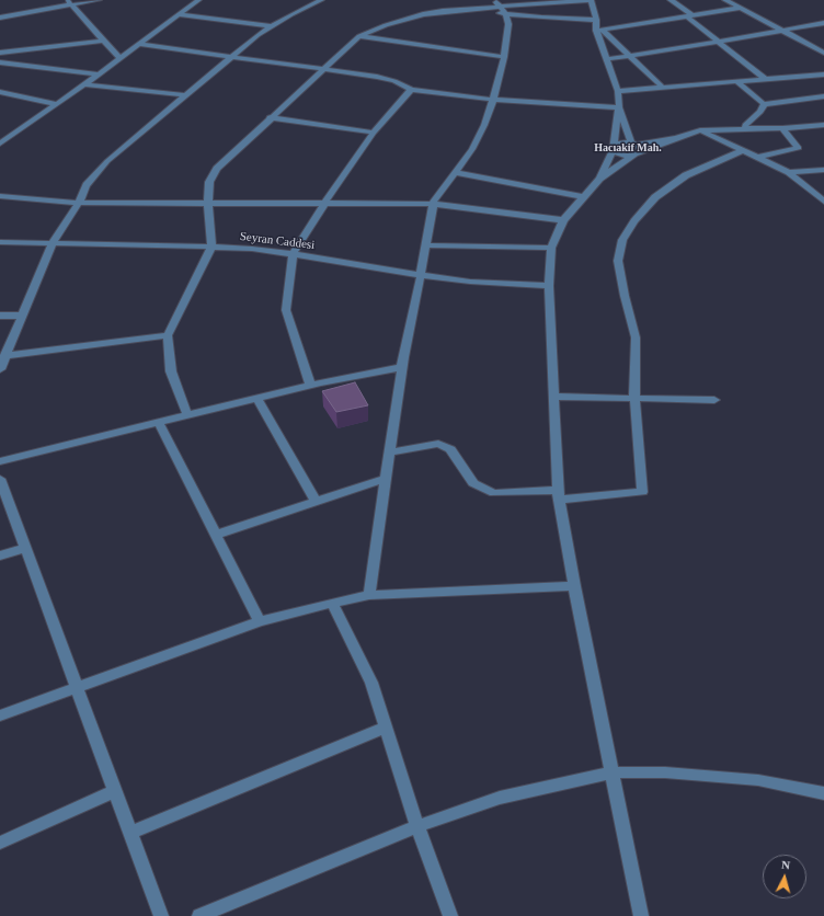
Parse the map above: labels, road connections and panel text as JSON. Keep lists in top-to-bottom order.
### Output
{
  "streets": {
    "street": ["Seyran Caddesi"]
  },
  "districts": ["Hacıakif Mah."],
  "north": "top"
}
